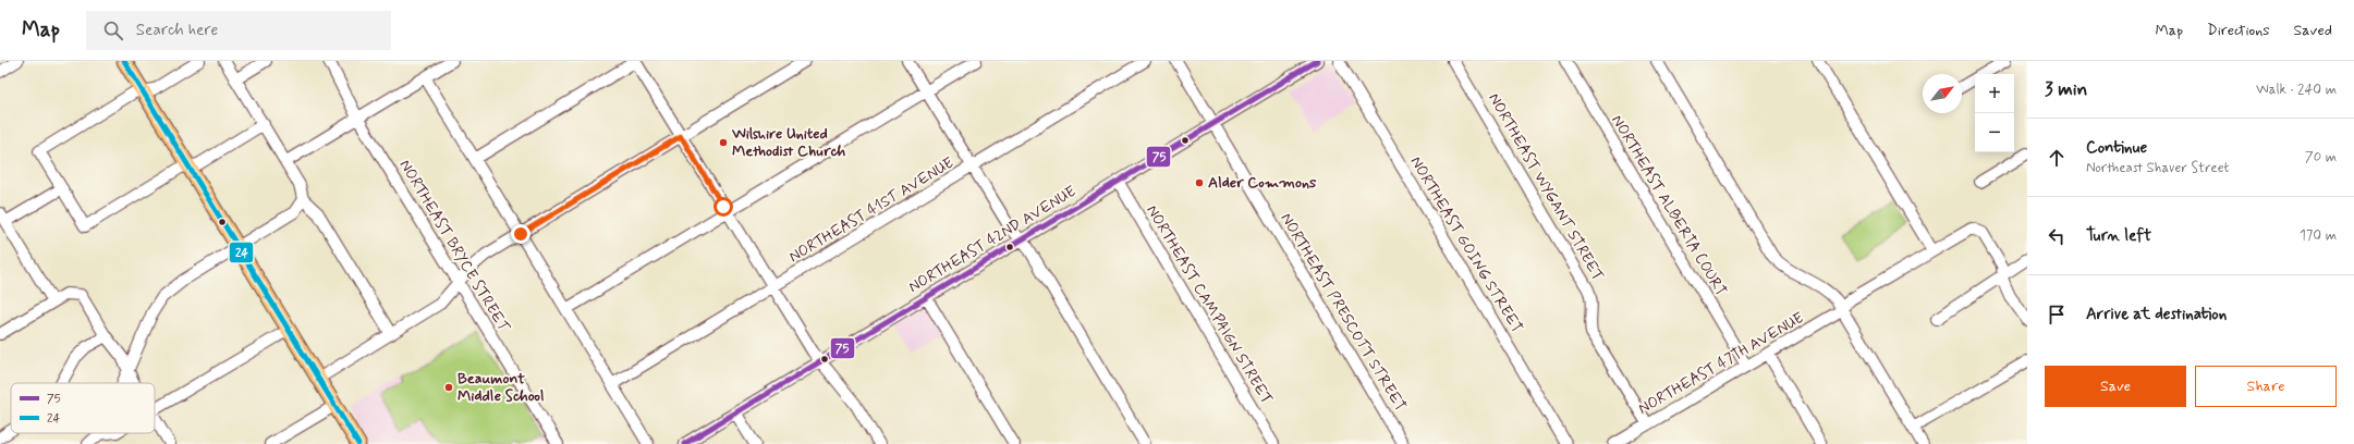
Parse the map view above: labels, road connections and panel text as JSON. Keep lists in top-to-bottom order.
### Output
{
  "streets": {
    "street": [
      "NORTHEAST WYGANT STREET",
      "NORTHEAST ALBERTA COURT",
      "NORTHEAST 41ST AVENUE",
      "NORTHEAST 42ND AVENUE",
      "NORTHEAST GOING STREET",
      "NORTHEAST BRYCE STREET",
      "NORTHEAST CAMPAIGN STREET",
      "NORTHEAST PRESCOTT STREET",
      "NORTHEAST 47TH AVENUE"
    ]
  },
  "crossings": [
    ["NORTHEAST WYGANT STREET", "NORTHEAST 47TH AVENUE"],
    ["NORTHEAST ALBERTA COURT", "NORTHEAST 47TH AVENUE"],
    ["NORTHEAST 42ND AVENUE", "NORTHEAST CAMPAIGN STREET"],
    ["NORTHEAST 42ND AVENUE", "NORTHEAST PRESCOTT STREET"]
  ],
  "places": ["Wilshire United Methodist Church", "Alder Commons", "Beaumont Middle School"],
  "lines": ["transit line 75", "transit line 24"],
  "legend": ["75", "24"],
  "north": "top right",
  "page": {
    "header": "Map",
    "search": "Search here",
    "nav": ["Map", "Directions", "Saved"],
    "heading": ["3 min", "Walk · 240 m"],
    "map_buttons": ["+", "−"],
    "list": [
      ["Continue", "Northeast Shaver Street", "70 m"],
      ["Turn left", "170 m"],
      "Arrive at destination"
    ],
    "buttons": ["Save", "Share"]
  }
}
